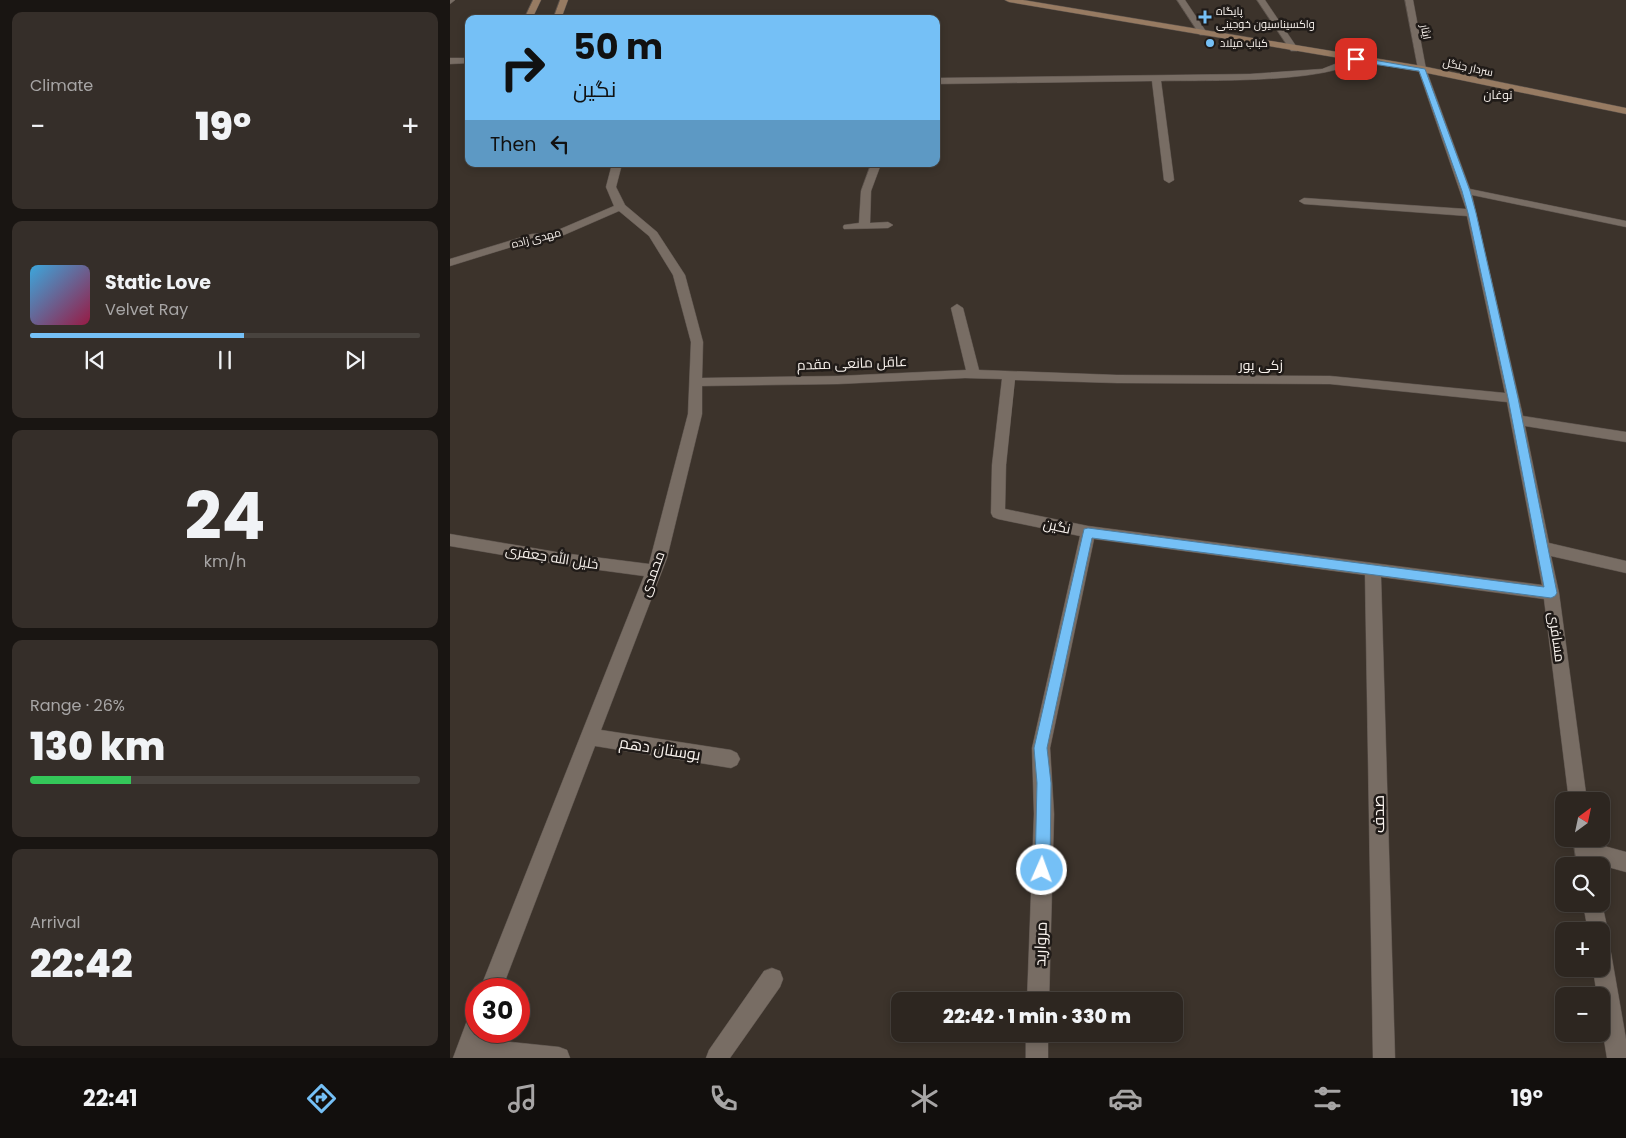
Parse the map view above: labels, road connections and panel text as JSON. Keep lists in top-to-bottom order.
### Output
{
  "streets": {
    "main road": ["سردار جنگل"],
    "street": [
      "ایثار",
      "مهدی زاده",
      "عاقل مانعی مقدم",
      "زکی پور",
      "نگین",
      "خلیل الله جعفری",
      "محمدی",
      "مسافری",
      "بوستان دهم",
      "صدف",
      "مروارید"
    ]
  },
  "crossings": [
    ["ایثار", "سردار جنگل"],
    ["ایثار", "مسافری"],
    ["سردار جنگل", "مسافری"],
    ["مهدی زاده", "محمدی"],
    ["عاقل مانعی مقدم", "زکی پور"],
    ["عاقل مانعی مقدم", "نگین"],
    ["عاقل مانعی مقدم", "محمدی"],
    ["زکی پور", "نگین"],
    ["زکی پور", "مسافری"],
    ["نگین", "مسافری"],
    ["نگین", "صدف"],
    ["نگین", "مروارید"],
    ["خلیل الله جعفری", "محمدی"],
    ["محمدی", "بوستان دهم"]
  ],
  "districts": ["نوغان"],
  "places": {
    "health": ["پایگاه واکسیناسیون خوجینی"],
    "other": ["کباب میلاد"]
  },
  "north": "top right",
  "page": {
    "tile": [
      "Climate",
      ["24", "km/h"],
      ["Range · 26%", "130 km"],
      ["Arrival", "22:42"]
    ],
    "turn": ["50 m", "نگین"],
    "heat": ["−", "19°", "+"],
    "then": "Then",
    "song": ["Static Love", "Velvet Ray"],
    "map_buttons": ["+", "−"],
    "limit": "30",
    "trip": "22:42 · 1 min · 330 m",
    "tabs": ["22:41", "19°"]
  }
}
